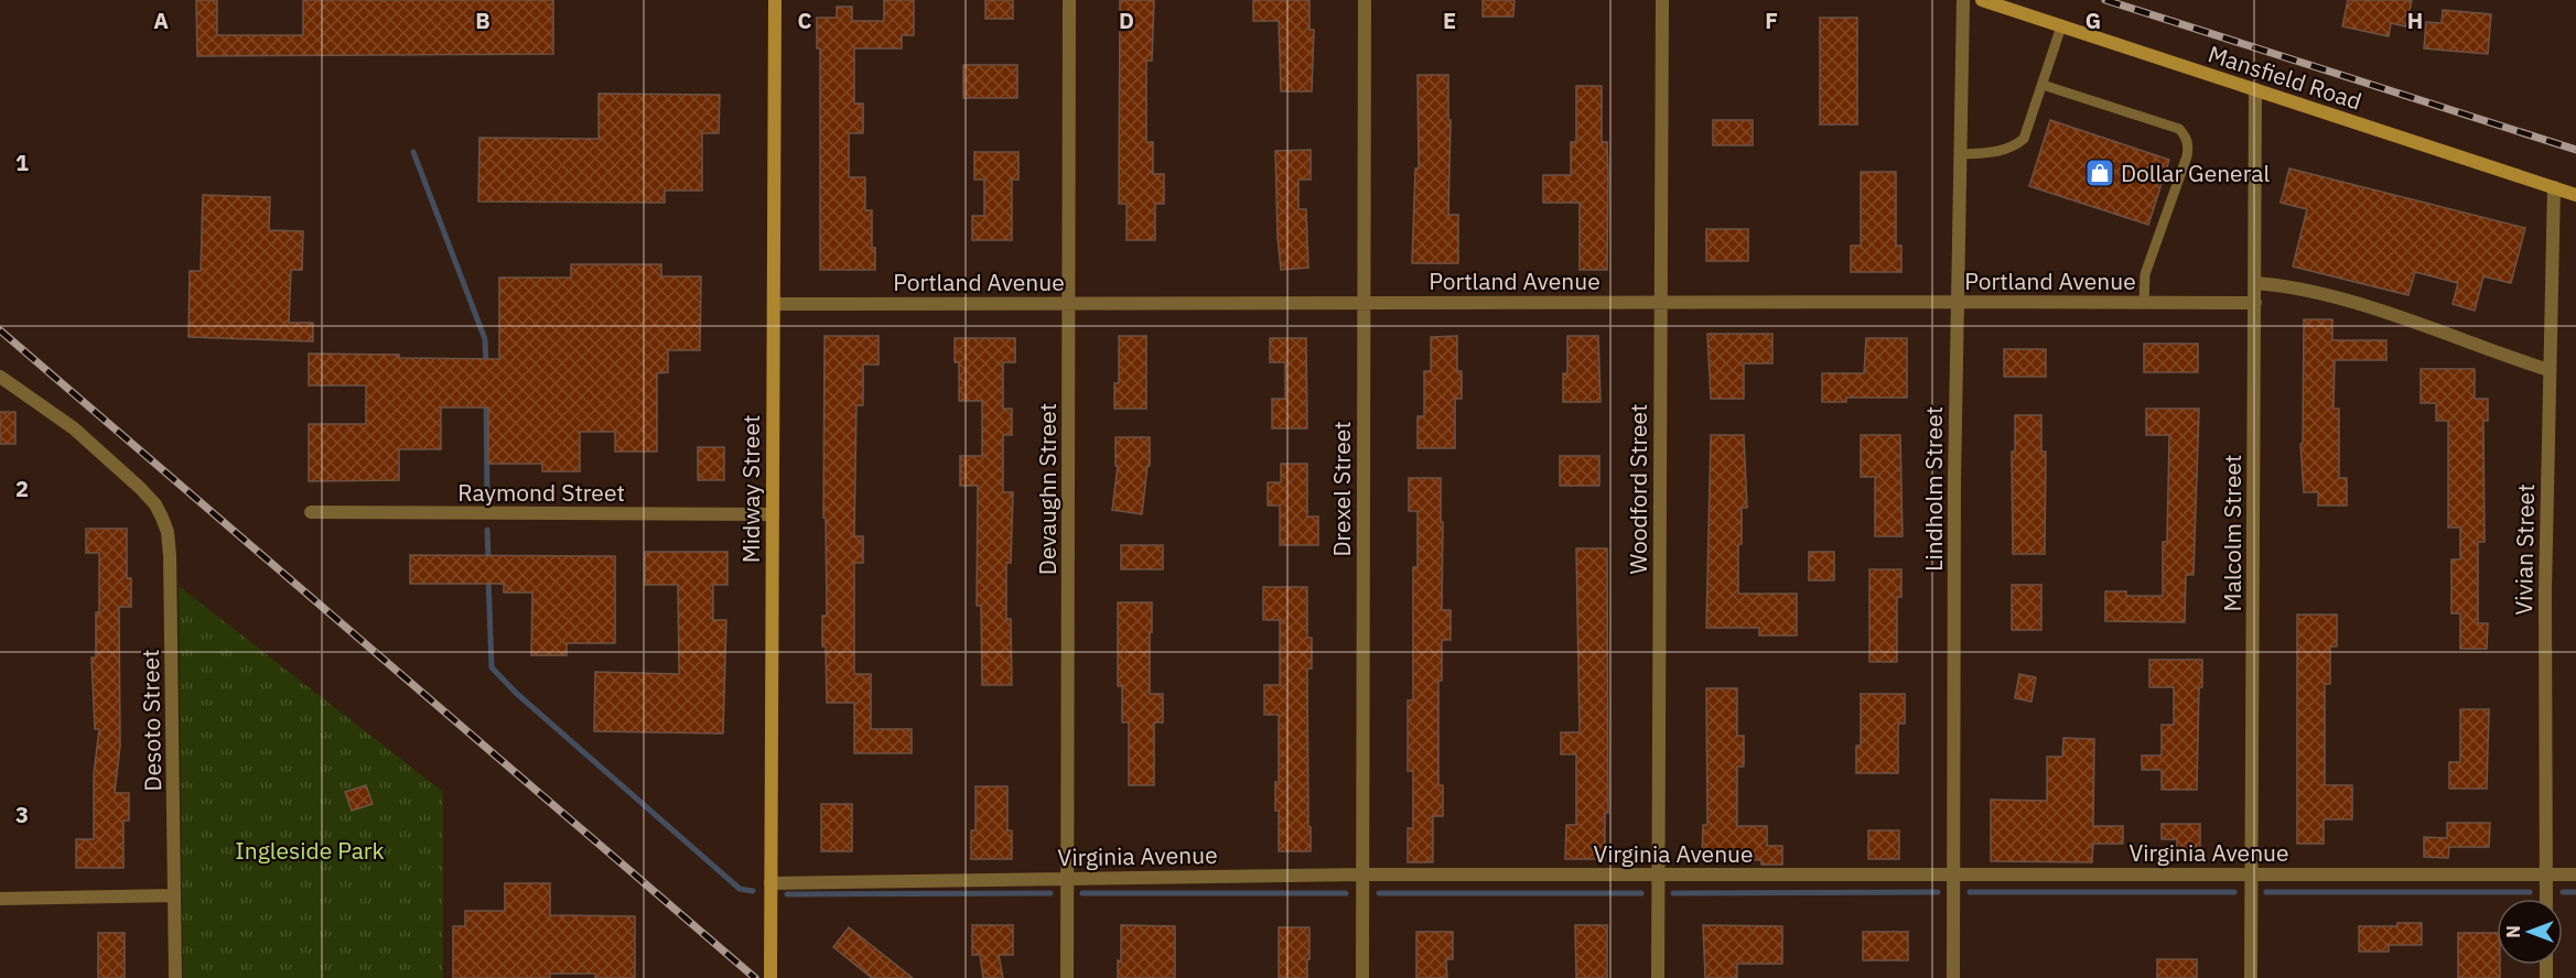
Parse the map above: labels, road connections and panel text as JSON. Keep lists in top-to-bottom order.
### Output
{
  "streets": {
    "street": [
      "Mansfield Road",
      "Portland Avenue",
      "Midway Street",
      "Devaughn Street",
      "Drexel Street",
      "Woodford Street",
      "Lindholm Street",
      "Raymond Street",
      "Malcolm Street",
      "Vivian Street",
      "Desoto Street",
      "Virginia Avenue"
    ]
  },
  "crossings": [
    ["Mansfield Road", "Malcolm Street"],
    ["Mansfield Road", "Vivian Street"],
    ["Portland Avenue", "Midway Street"],
    ["Portland Avenue", "Devaughn Street"],
    ["Portland Avenue", "Drexel Street"],
    ["Portland Avenue", "Woodford Street"],
    ["Portland Avenue", "Lindholm Street"],
    ["Portland Avenue", "Malcolm Street"],
    ["Midway Street", "Raymond Street"],
    ["Midway Street", "Virginia Avenue"],
    ["Devaughn Street", "Virginia Avenue"],
    ["Drexel Street", "Virginia Avenue"],
    ["Woodford Street", "Virginia Avenue"],
    ["Lindholm Street", "Virginia Avenue"],
    ["Malcolm Street", "Virginia Avenue"],
    ["Vivian Street", "Virginia Avenue"]
  ],
  "parks": ["Ingleside Park"],
  "places": {
    "shop": ["Dollar General"]
  },
  "north": "left",
  "grid": {
    "columns": [
      "A",
      "B",
      "C",
      "D",
      "E",
      "F",
      "G",
      "H"
    ],
    "rows": ["1", "2", "3"]
  }
}
